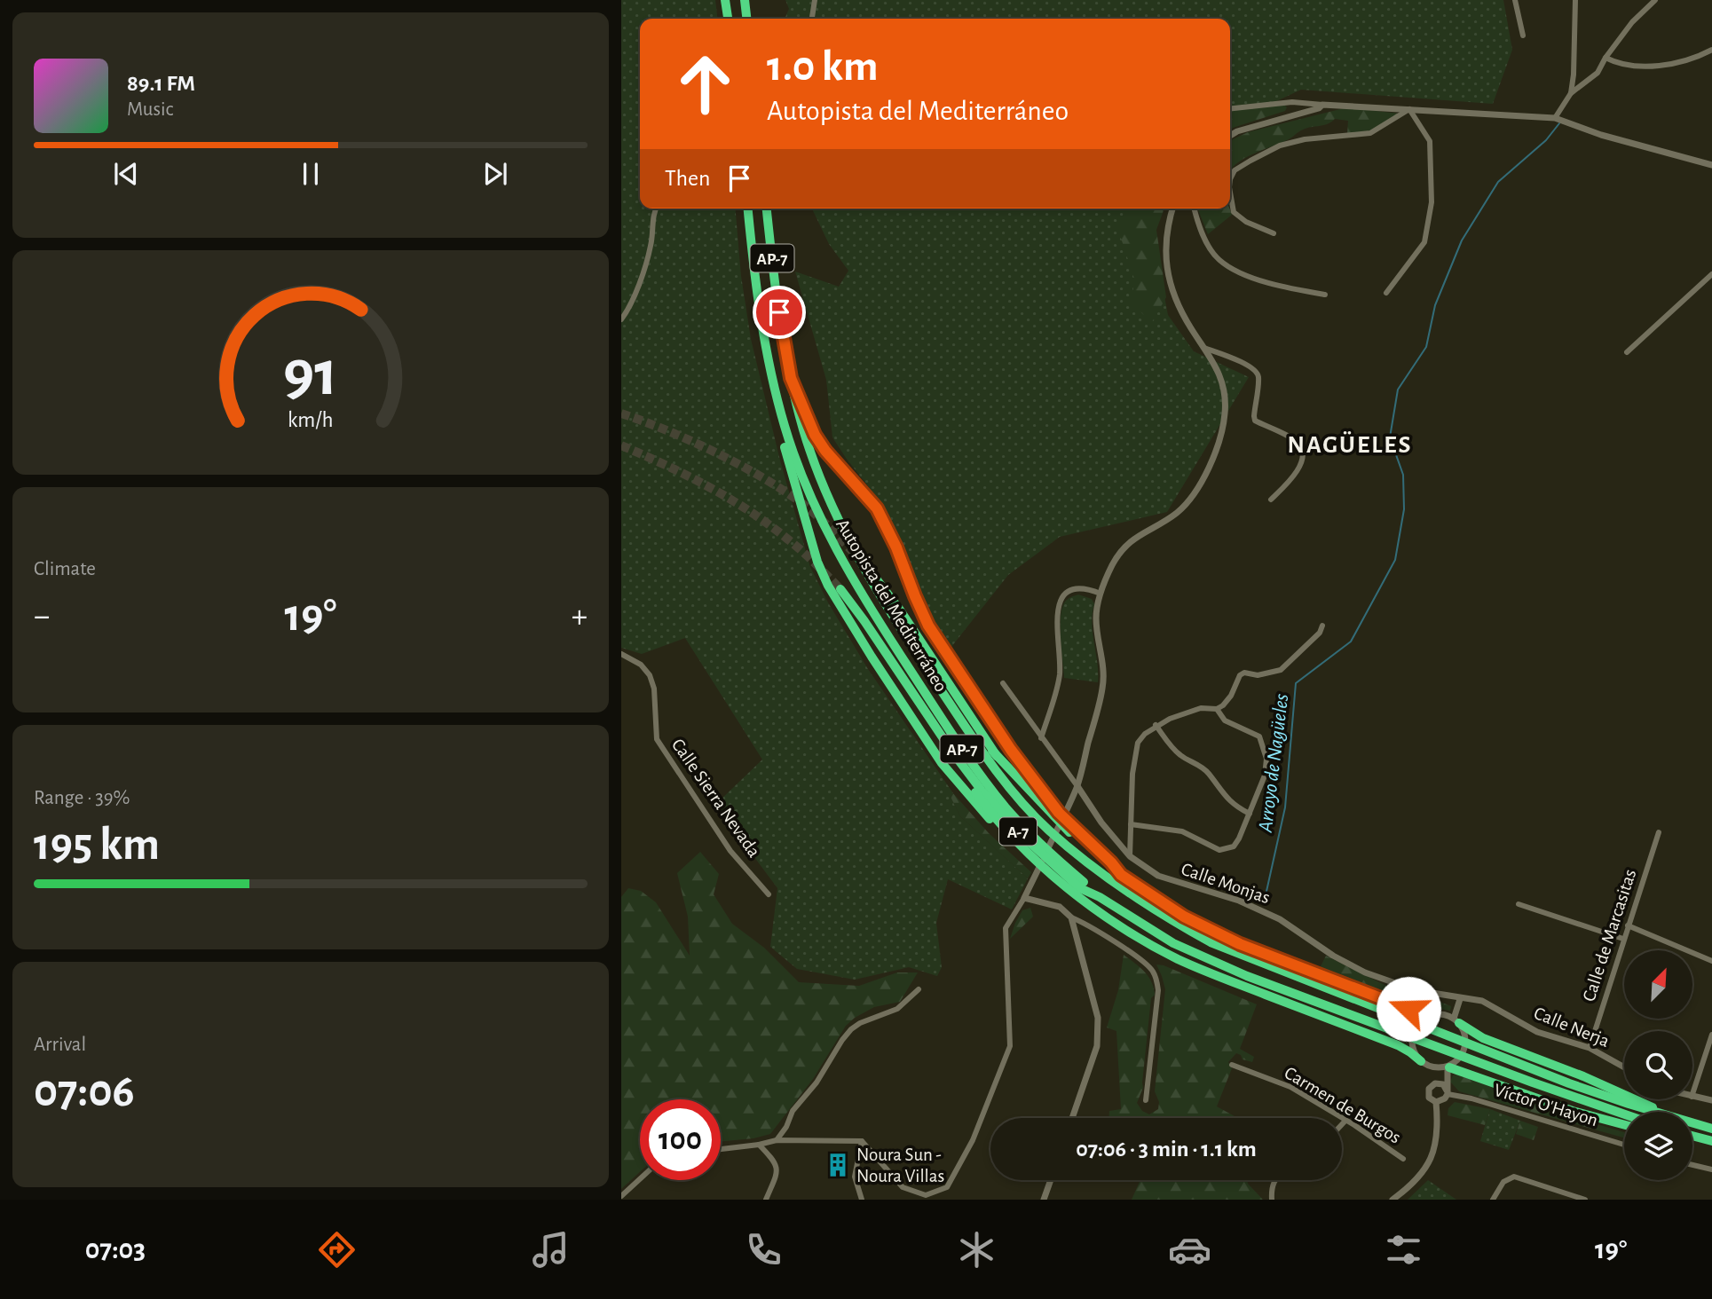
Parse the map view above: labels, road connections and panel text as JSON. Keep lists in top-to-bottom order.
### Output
{
  "streets": {
    "highway": ["AP-7", "Autopista del Mediterráneo", "A-7"],
    "street": [
      "Calle Sierra Nevada",
      "Calle Monjas",
      "Calle de Marcasitas",
      "Calle Nerja",
      "Carmen de Burgos",
      "Víctor O'Hayon"
    ]
  },
  "crossings": [
    ["Autopista del Mediterráneo", "A-7"],
    ["Calle Monjas", "Calle Nerja"],
    ["Calle de Marcasitas", "Calle Nerja"]
  ],
  "districts": ["NAGÜELES"],
  "water": ["Arroyo de Nagüeles"],
  "places": {
    "building": ["Noura Sun - Noura Villas"]
  },
  "north": "top right",
  "page": {
    "turn": ["1.0 km", "Autopista del Mediterráneo"],
    "song": ["89.1 FM", "Music"],
    "then": "Then",
    "tile": [
      "Climate",
      ["Range · 39%", "195 km"],
      ["Arrival", "07:06"]
    ],
    "heat": ["−", "19°", "+"],
    "limit": "100",
    "trip": "07:06 · 3 min · 1.1 km",
    "tabs": ["07:03", "19°"],
    "gauge": ["91", "km/h"]
  }
}
